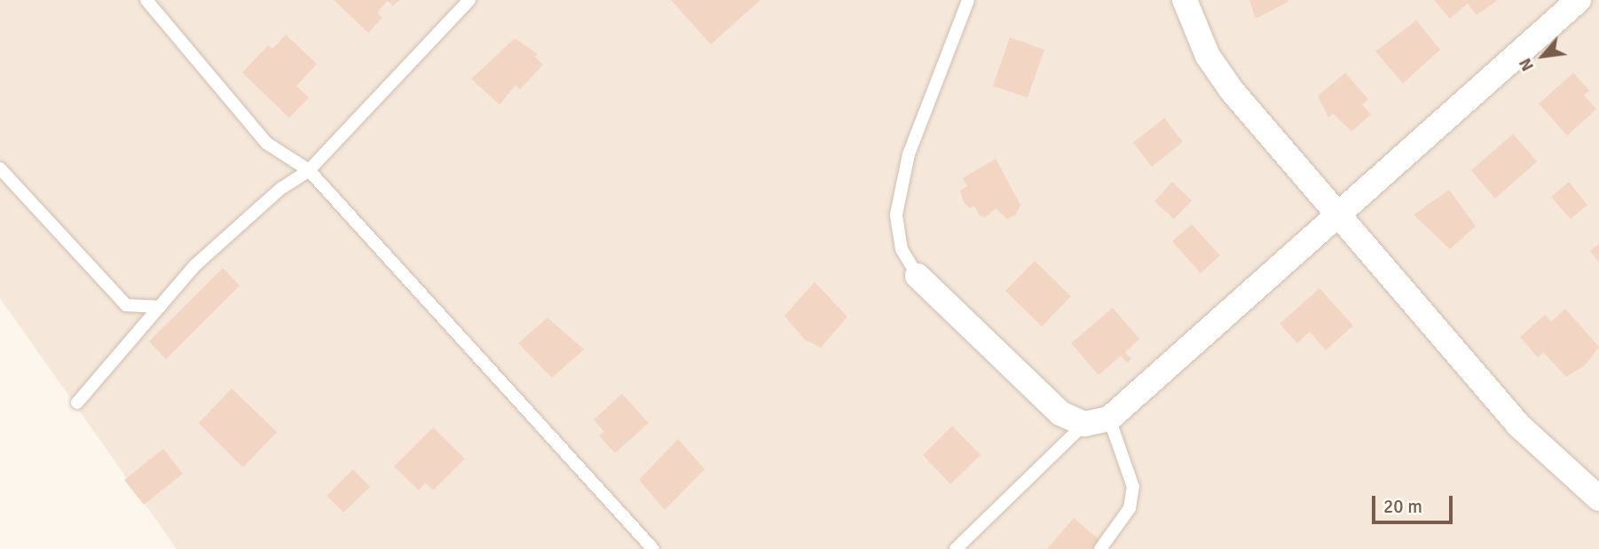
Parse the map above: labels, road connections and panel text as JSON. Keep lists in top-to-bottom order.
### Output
{
  "scale_bar": "20 m",
  "north": "bottom left"
}
